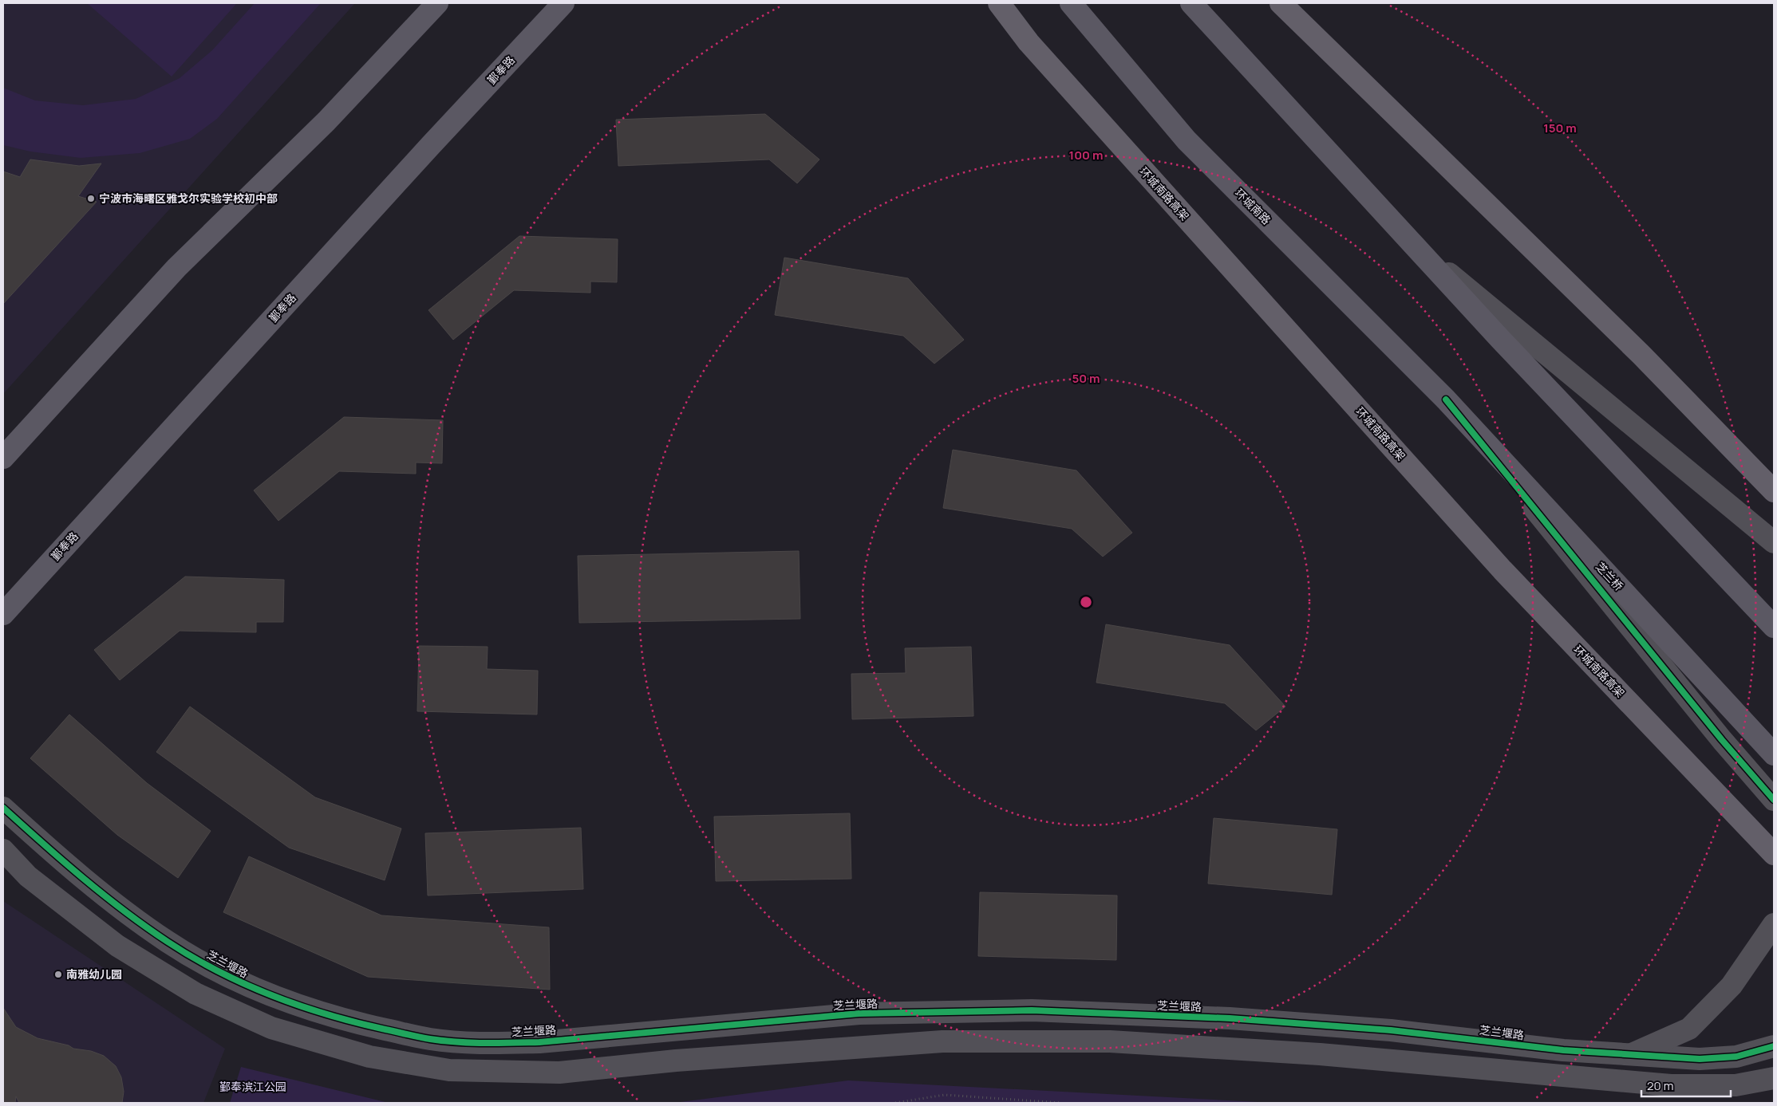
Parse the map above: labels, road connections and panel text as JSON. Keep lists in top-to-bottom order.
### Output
{
  "streets": {
    "highway": ["环城南路高架"],
    "main road": ["鄞奉路", "环城南路", "芝兰桥"],
    "street": ["芝兰堰路"]
  },
  "crossings": [
    ["环城南路", "芝兰桥"]
  ],
  "parks": ["鄞奉滨江公园"],
  "places": ["宁波市海曙区雅戈尔实验学校初中部", "南雅幼儿园"],
  "scale_bar": "20 m",
  "rings": ["150 m", "100 m", "50 m"]
}
